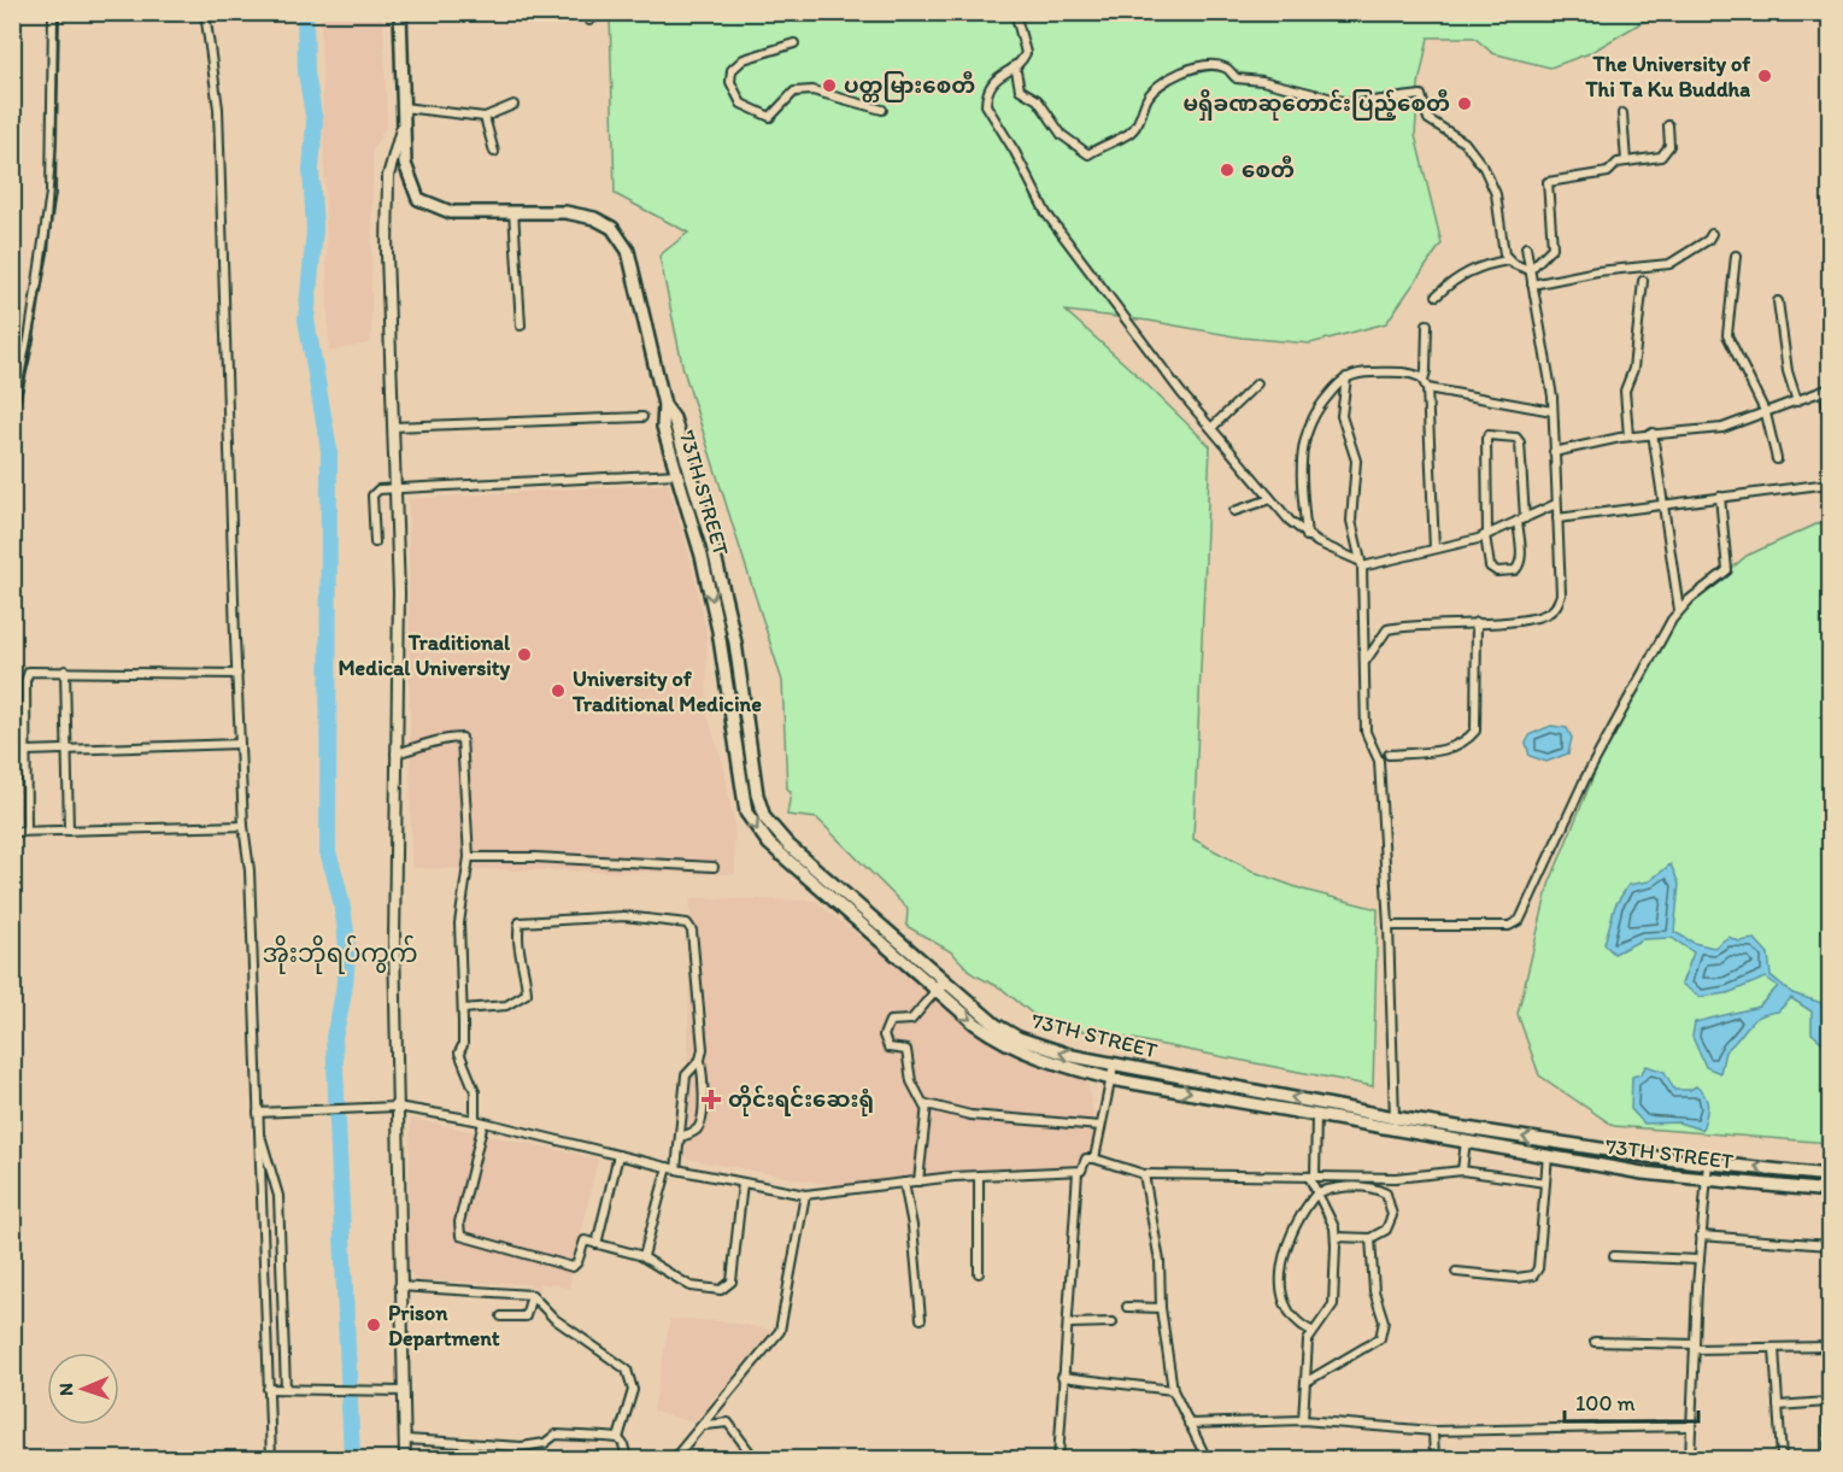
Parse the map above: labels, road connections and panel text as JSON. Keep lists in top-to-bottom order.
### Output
{
  "streets": {
    "main road": ["73TH STREET"]
  },
  "districts": ["အိုးဘိုရပ်ကွက်"],
  "places": {
    "other": [
      "The University of Thi Ta Ku Buddha",
      "ပတ္တမြားစေတီ",
      "မရှိခဏဆုတောင်းပြည့်စေတီ",
      "စေတီ",
      "Traditional Medical University",
      "University of Traditional Medicine",
      "Prison Department"
    ],
    "health": ["တိုင်းရင်းဆေးရုံ"]
  },
  "scale_bar": "100 m",
  "north": "left"
}
